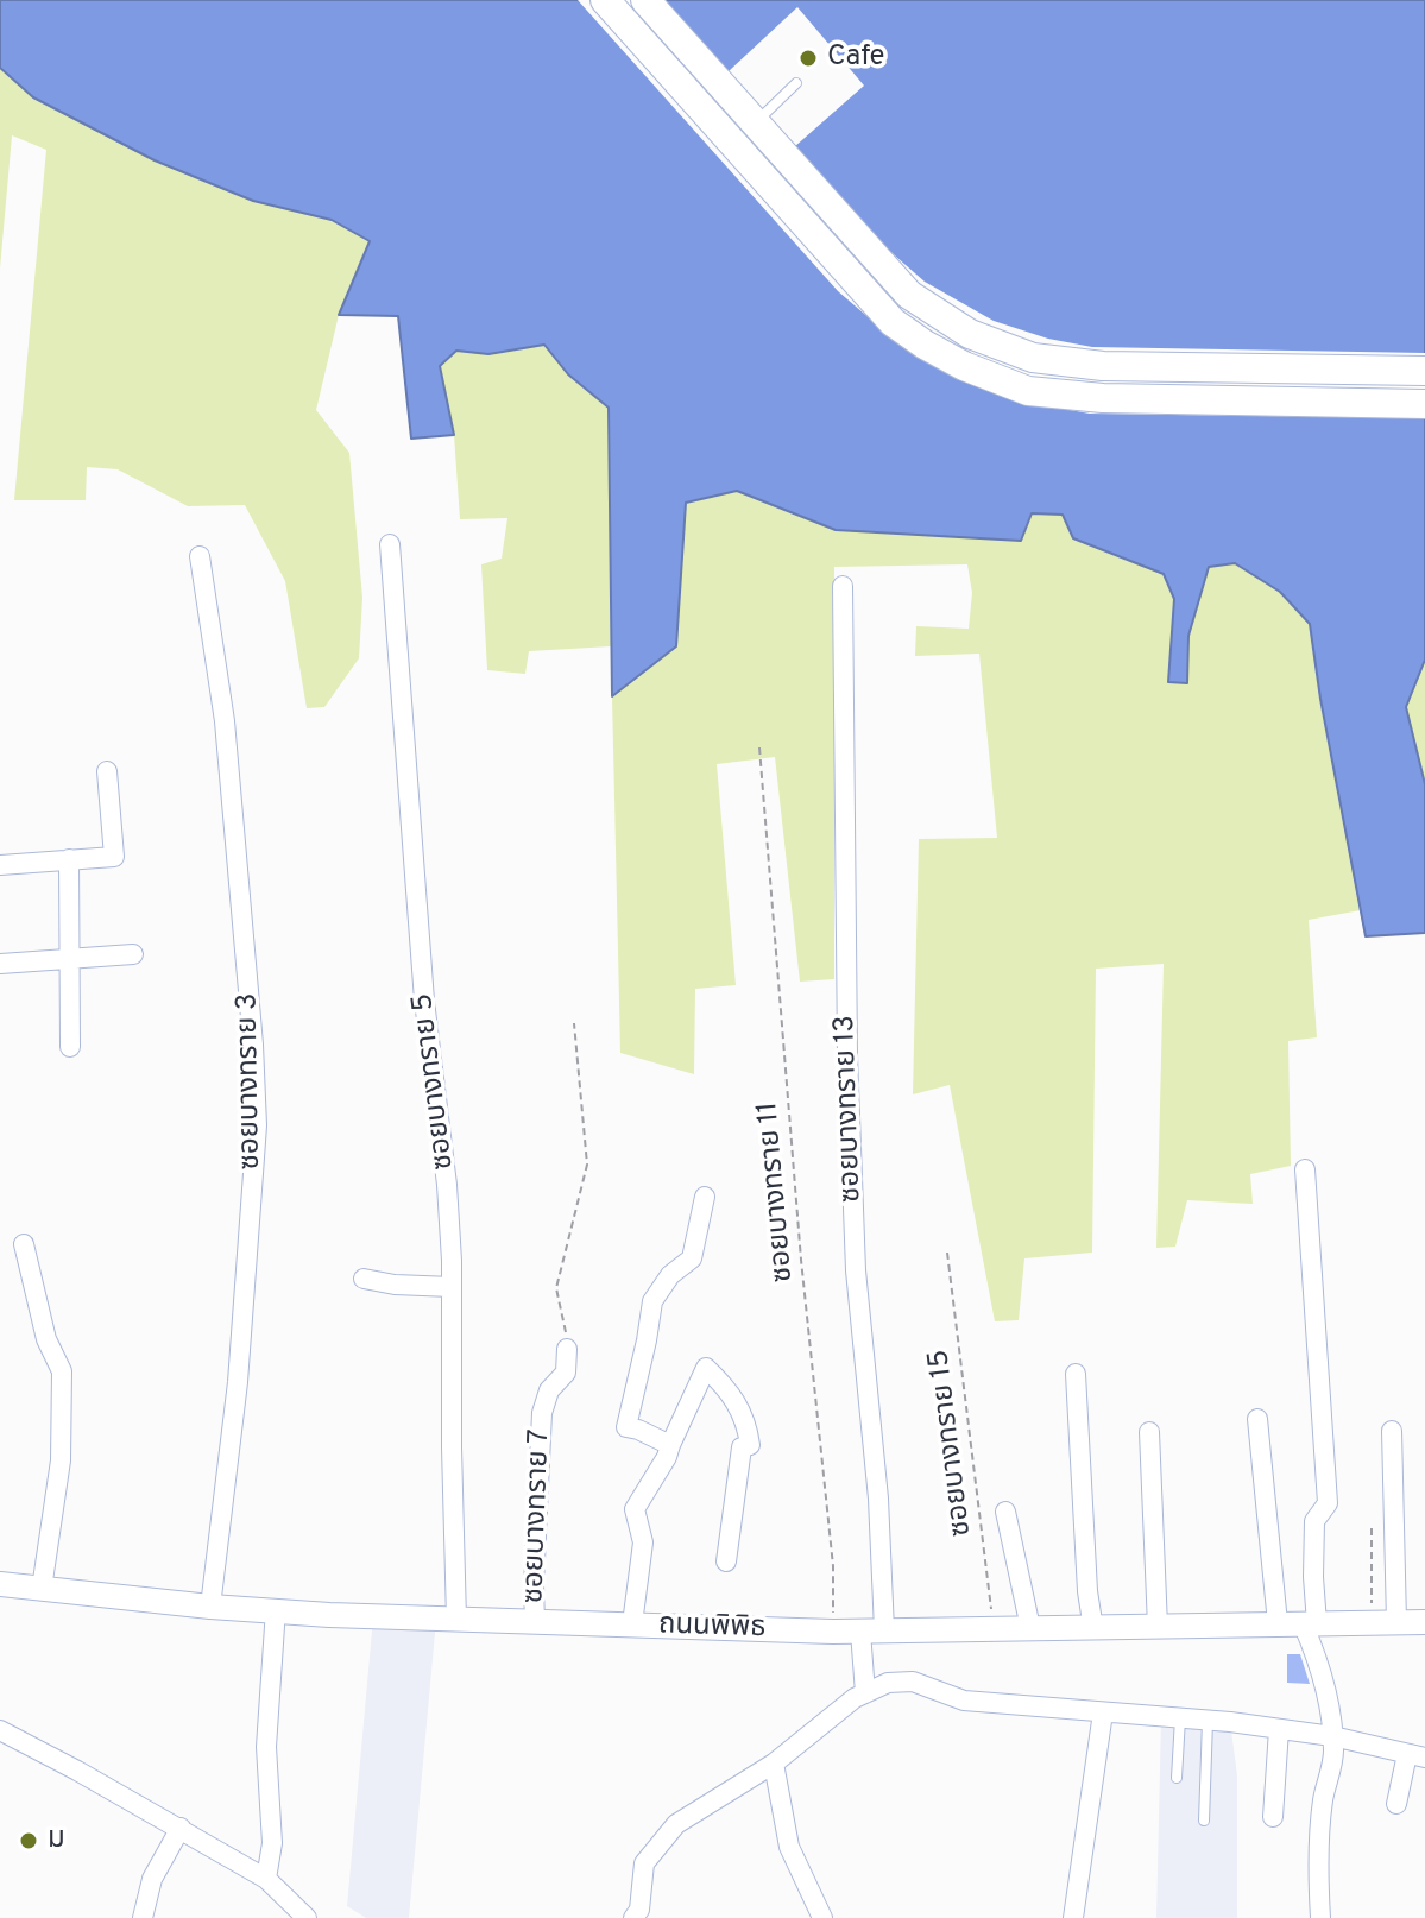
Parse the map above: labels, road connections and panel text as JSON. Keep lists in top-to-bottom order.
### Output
{
  "streets": {
    "street": [
      "ซอยบางทราย 3",
      "ซอยบางทราย 5",
      "ซอยบางทราย 13",
      "ซอยบางทราย 7",
      "ถนนพิพิธ"
    ],
    "path": ["ซอยบางทราย 11", "ซอยบางทราย 15"]
  },
  "crossings": [
    ["ซอยบางทราย 3", "ถนนพิพิธ"],
    ["ซอยบางทราย 5", "ถนนพิพิธ"],
    ["ซอยบางทราย 13", "ถนนพิพิธ"],
    ["ซอยบางทราย 11", "ถนนพิพิธ"],
    ["ซอยบางทราย 15", "ถนนพิพิธ"],
    ["ซอยบางทราย 7", "ถนนพิพิธ"]
  ],
  "places": ["Cafe", "ม"]
}
